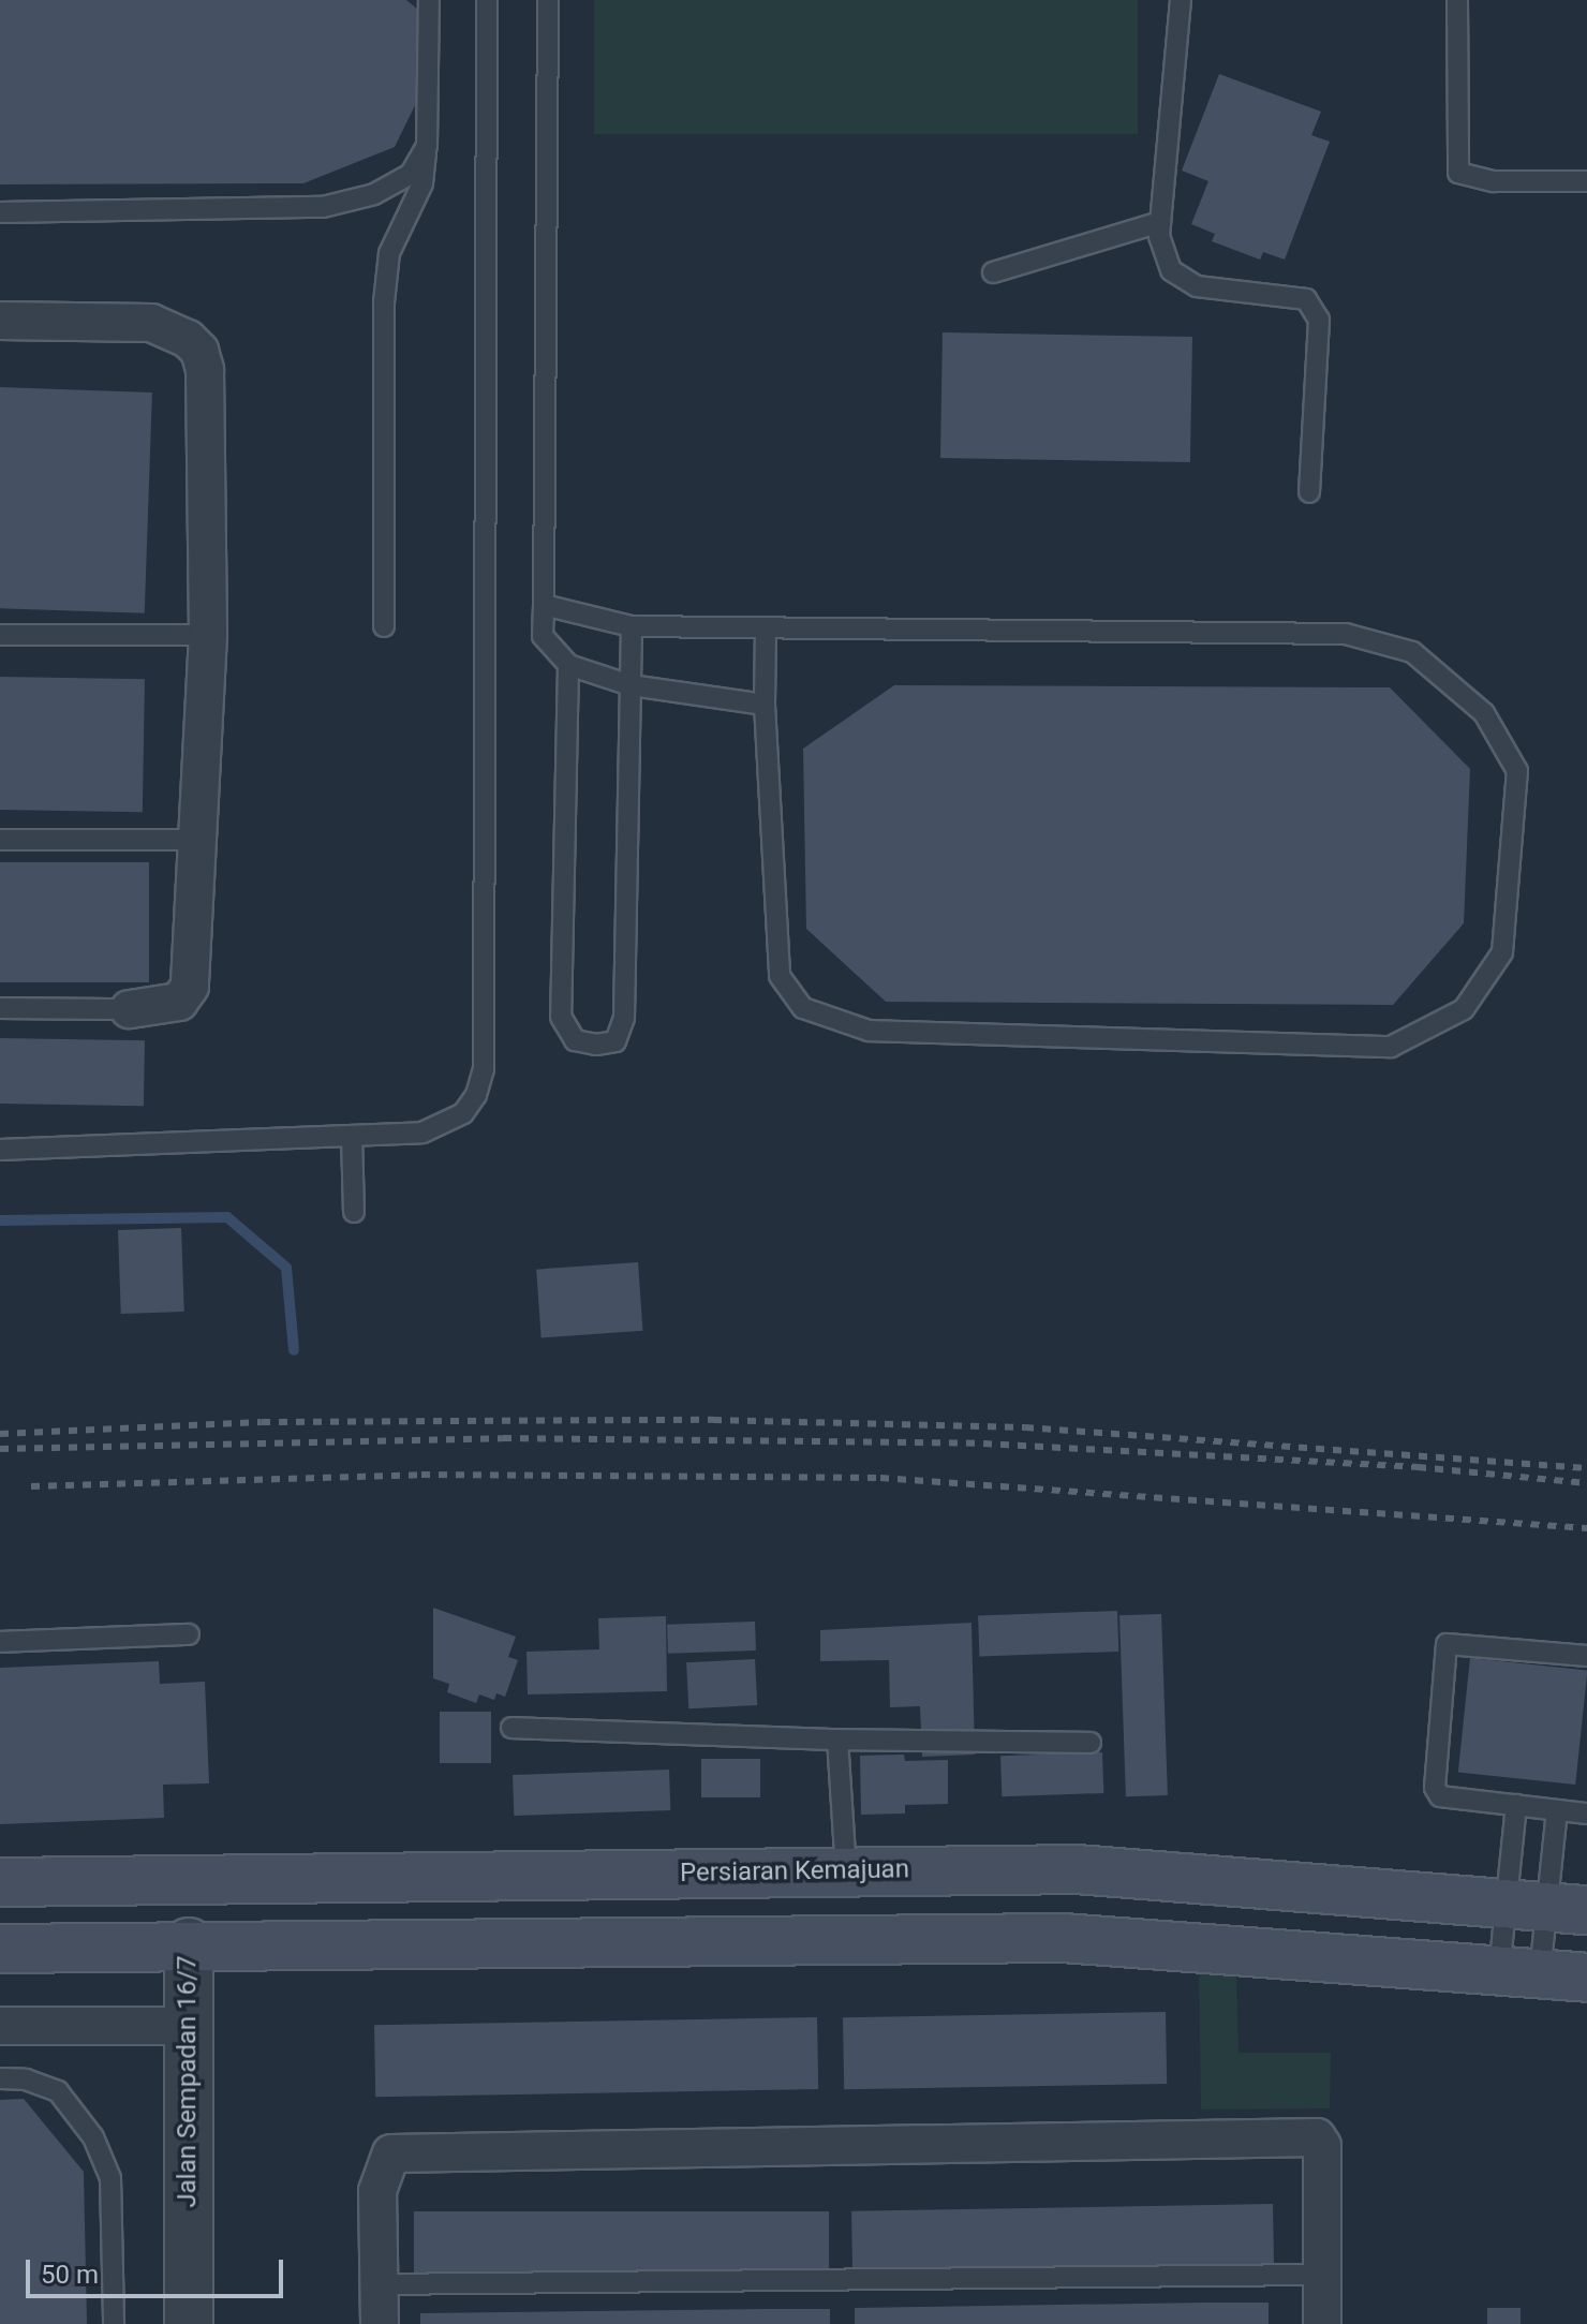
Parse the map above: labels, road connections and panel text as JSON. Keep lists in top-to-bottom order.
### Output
{
  "streets": {
    "main road": ["Persiaran Kemajuan"],
    "street": ["Jalan Sempadan 16/7"]
  },
  "scale_bar": "50 m"
}
